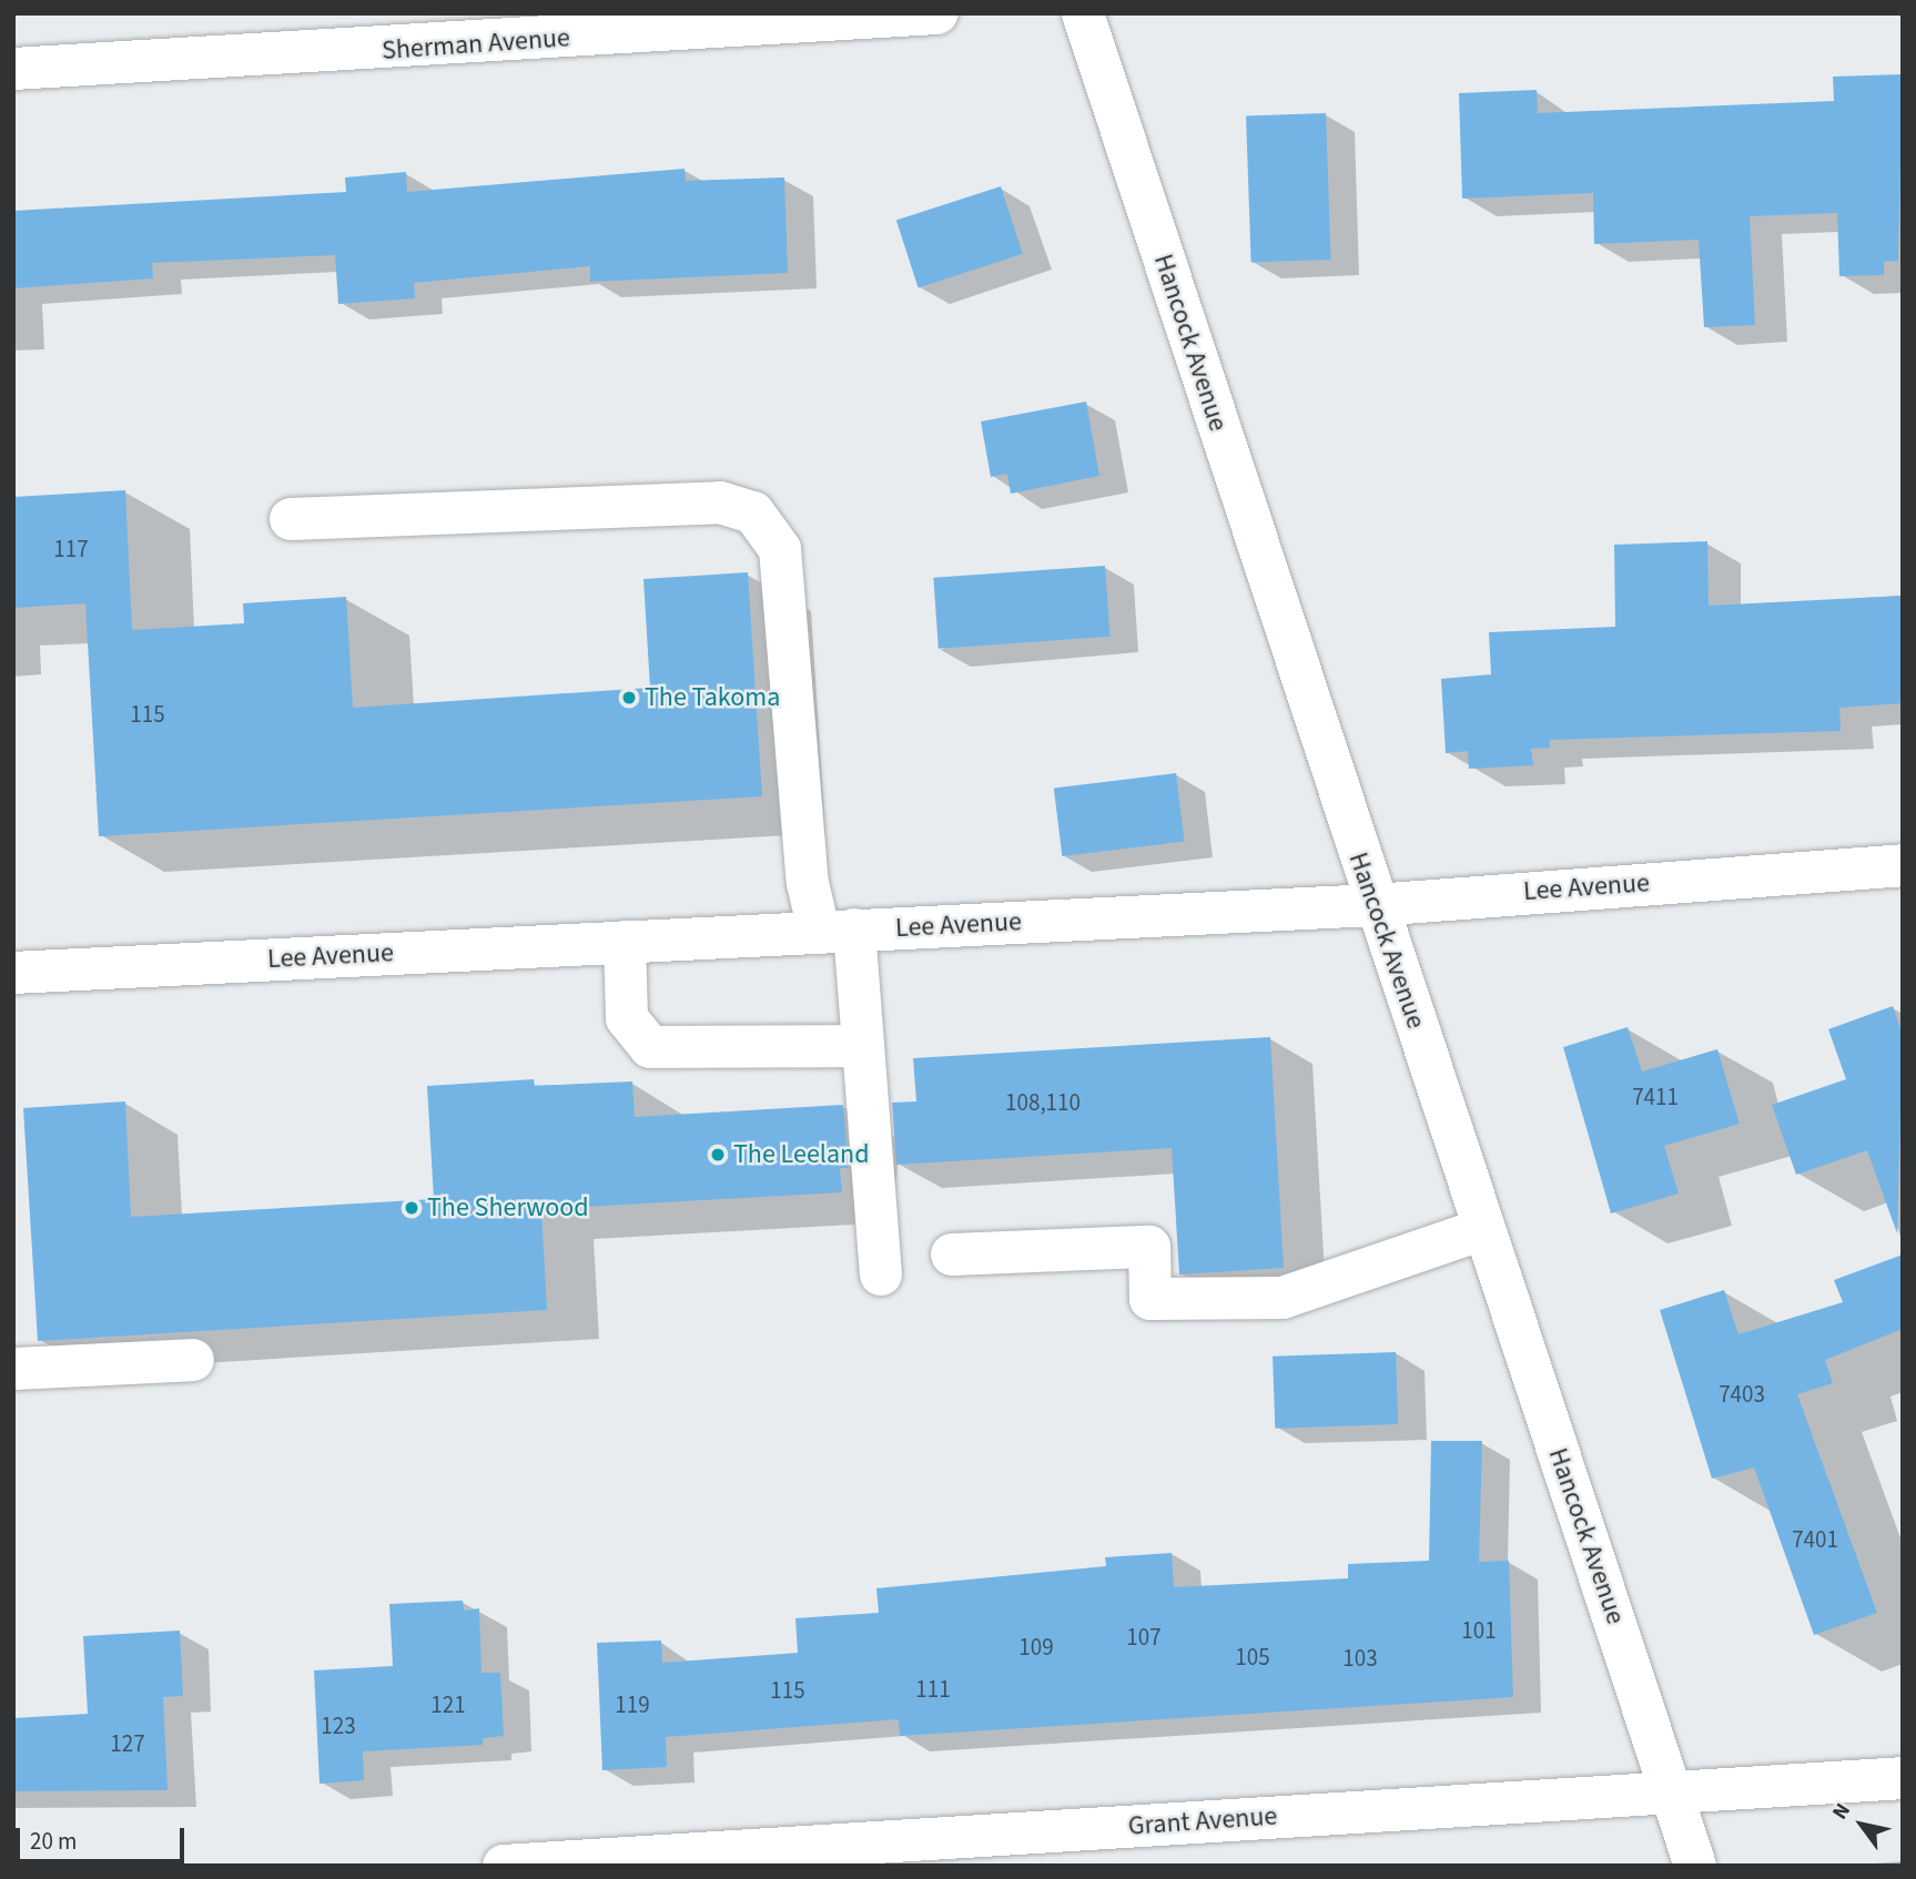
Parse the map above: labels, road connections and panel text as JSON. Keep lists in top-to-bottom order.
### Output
{
  "streets": {
    "street": [
      "Sherman Avenue",
      "Hancock Avenue",
      "Lee Avenue",
      "Grant Avenue"
    ]
  },
  "crossings": [
    ["Hancock Avenue", "Lee Avenue"],
    ["Hancock Avenue", "Grant Avenue"]
  ],
  "places": ["The Takoma", "The Leeland", "The Sherwood"],
  "house_numbers": [
    "117",
    "115",
    "7411",
    "108,110",
    "7403",
    "7401",
    "101",
    "107",
    "109",
    "105",
    "103",
    "111",
    "115",
    "121",
    "119",
    "123",
    "127"
  ],
  "scale_bar": "20 m",
  "north": "top left"
}
